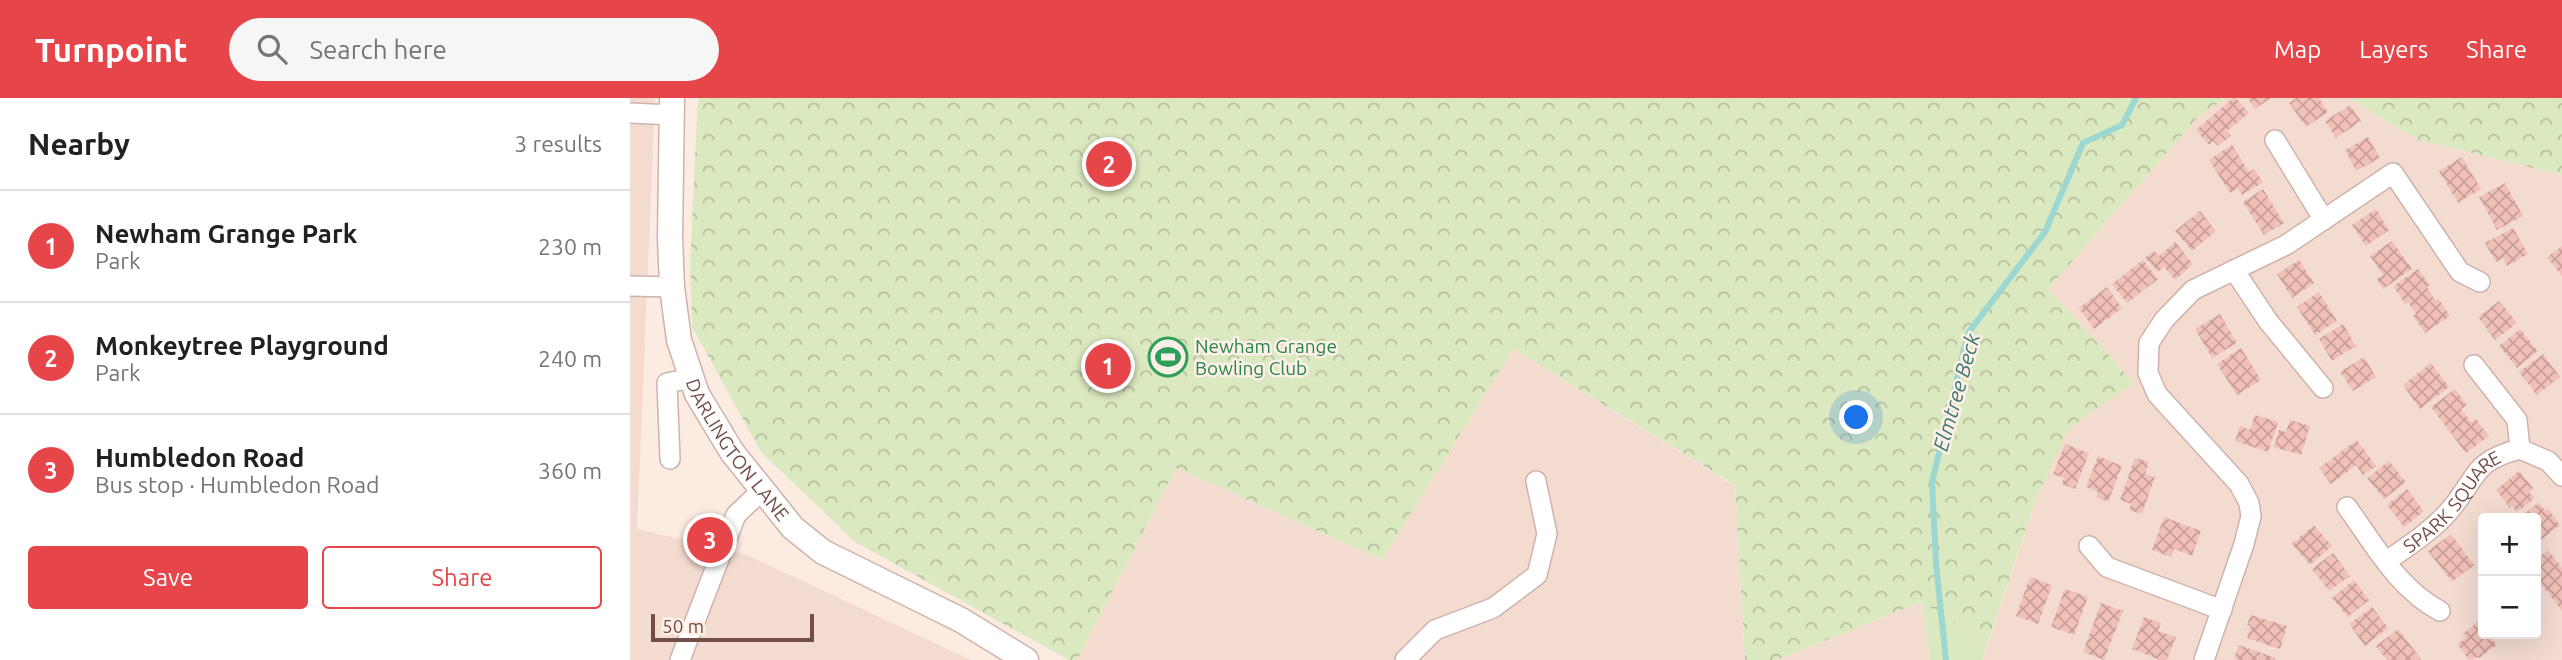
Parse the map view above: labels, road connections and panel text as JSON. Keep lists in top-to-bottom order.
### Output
{
  "streets": {
    "street": ["DARLINGTON LANE", "SPARK SQUARE"]
  },
  "water": ["Elmtree Beck"],
  "places": {
    "sports": ["Newham Grange Bowling Club"]
  },
  "scale_bar": "50 m",
  "page": {
    "header": "Turnpoint",
    "search": "Search here",
    "nav": ["Map", "Layers", "Share"],
    "heading": ["Nearby", "3 results"],
    "pins": ["2", "1", "3"],
    "list": [
      {
        "mark": "1",
        "name": "Newham Grange Park",
        "note": "Park",
        "value": "230 m"
      },
      {
        "mark": "2",
        "name": "Monkeytree Playground",
        "note": "Park",
        "value": "240 m"
      },
      {
        "mark": "3",
        "name": "Humbledon Road",
        "note": "Bus stop · Humbledon Road",
        "value": "360 m"
      }
    ],
    "map_buttons": ["+", "−"],
    "buttons": ["Save", "Share"],
    "scale": "50 m"
  }
}
